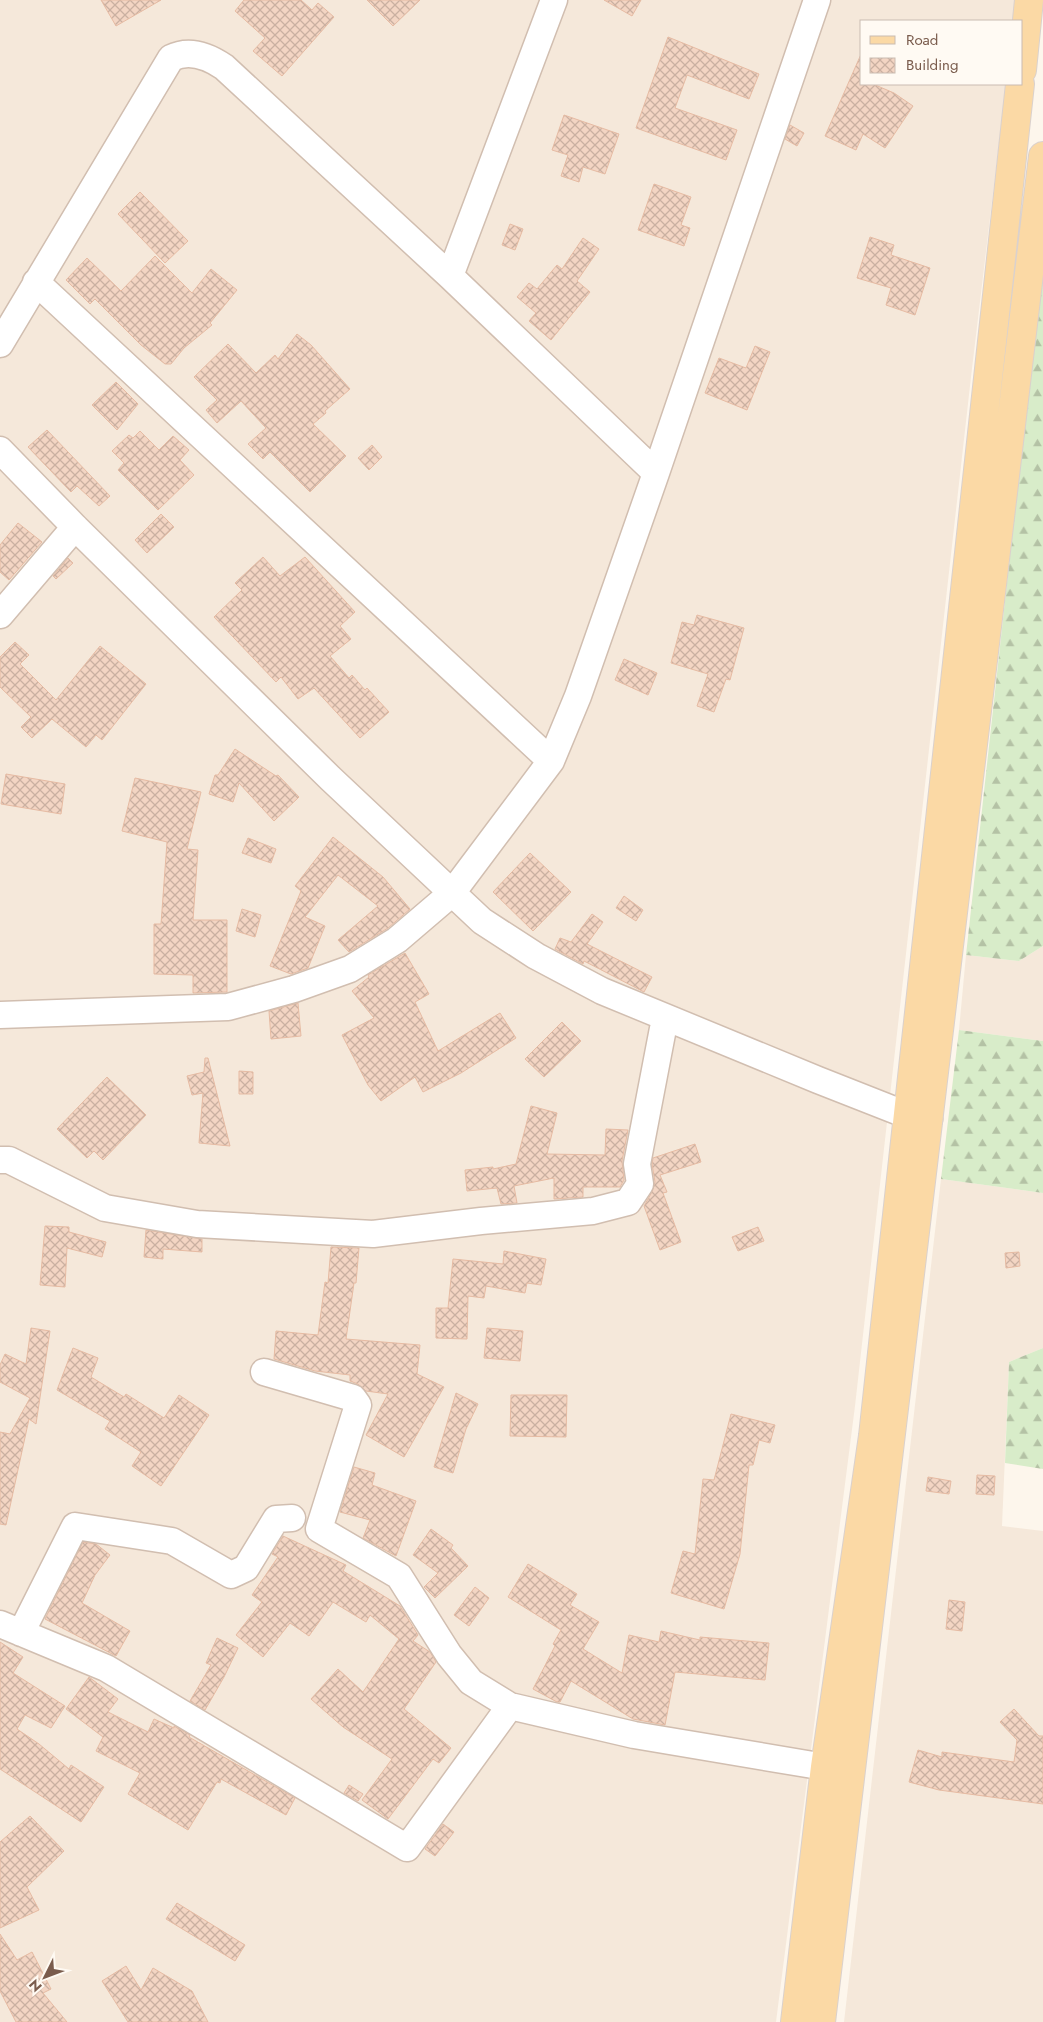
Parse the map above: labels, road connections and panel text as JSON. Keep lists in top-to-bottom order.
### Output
{
  "legend": ["Road", "Building"],
  "north": "bottom left"
}
